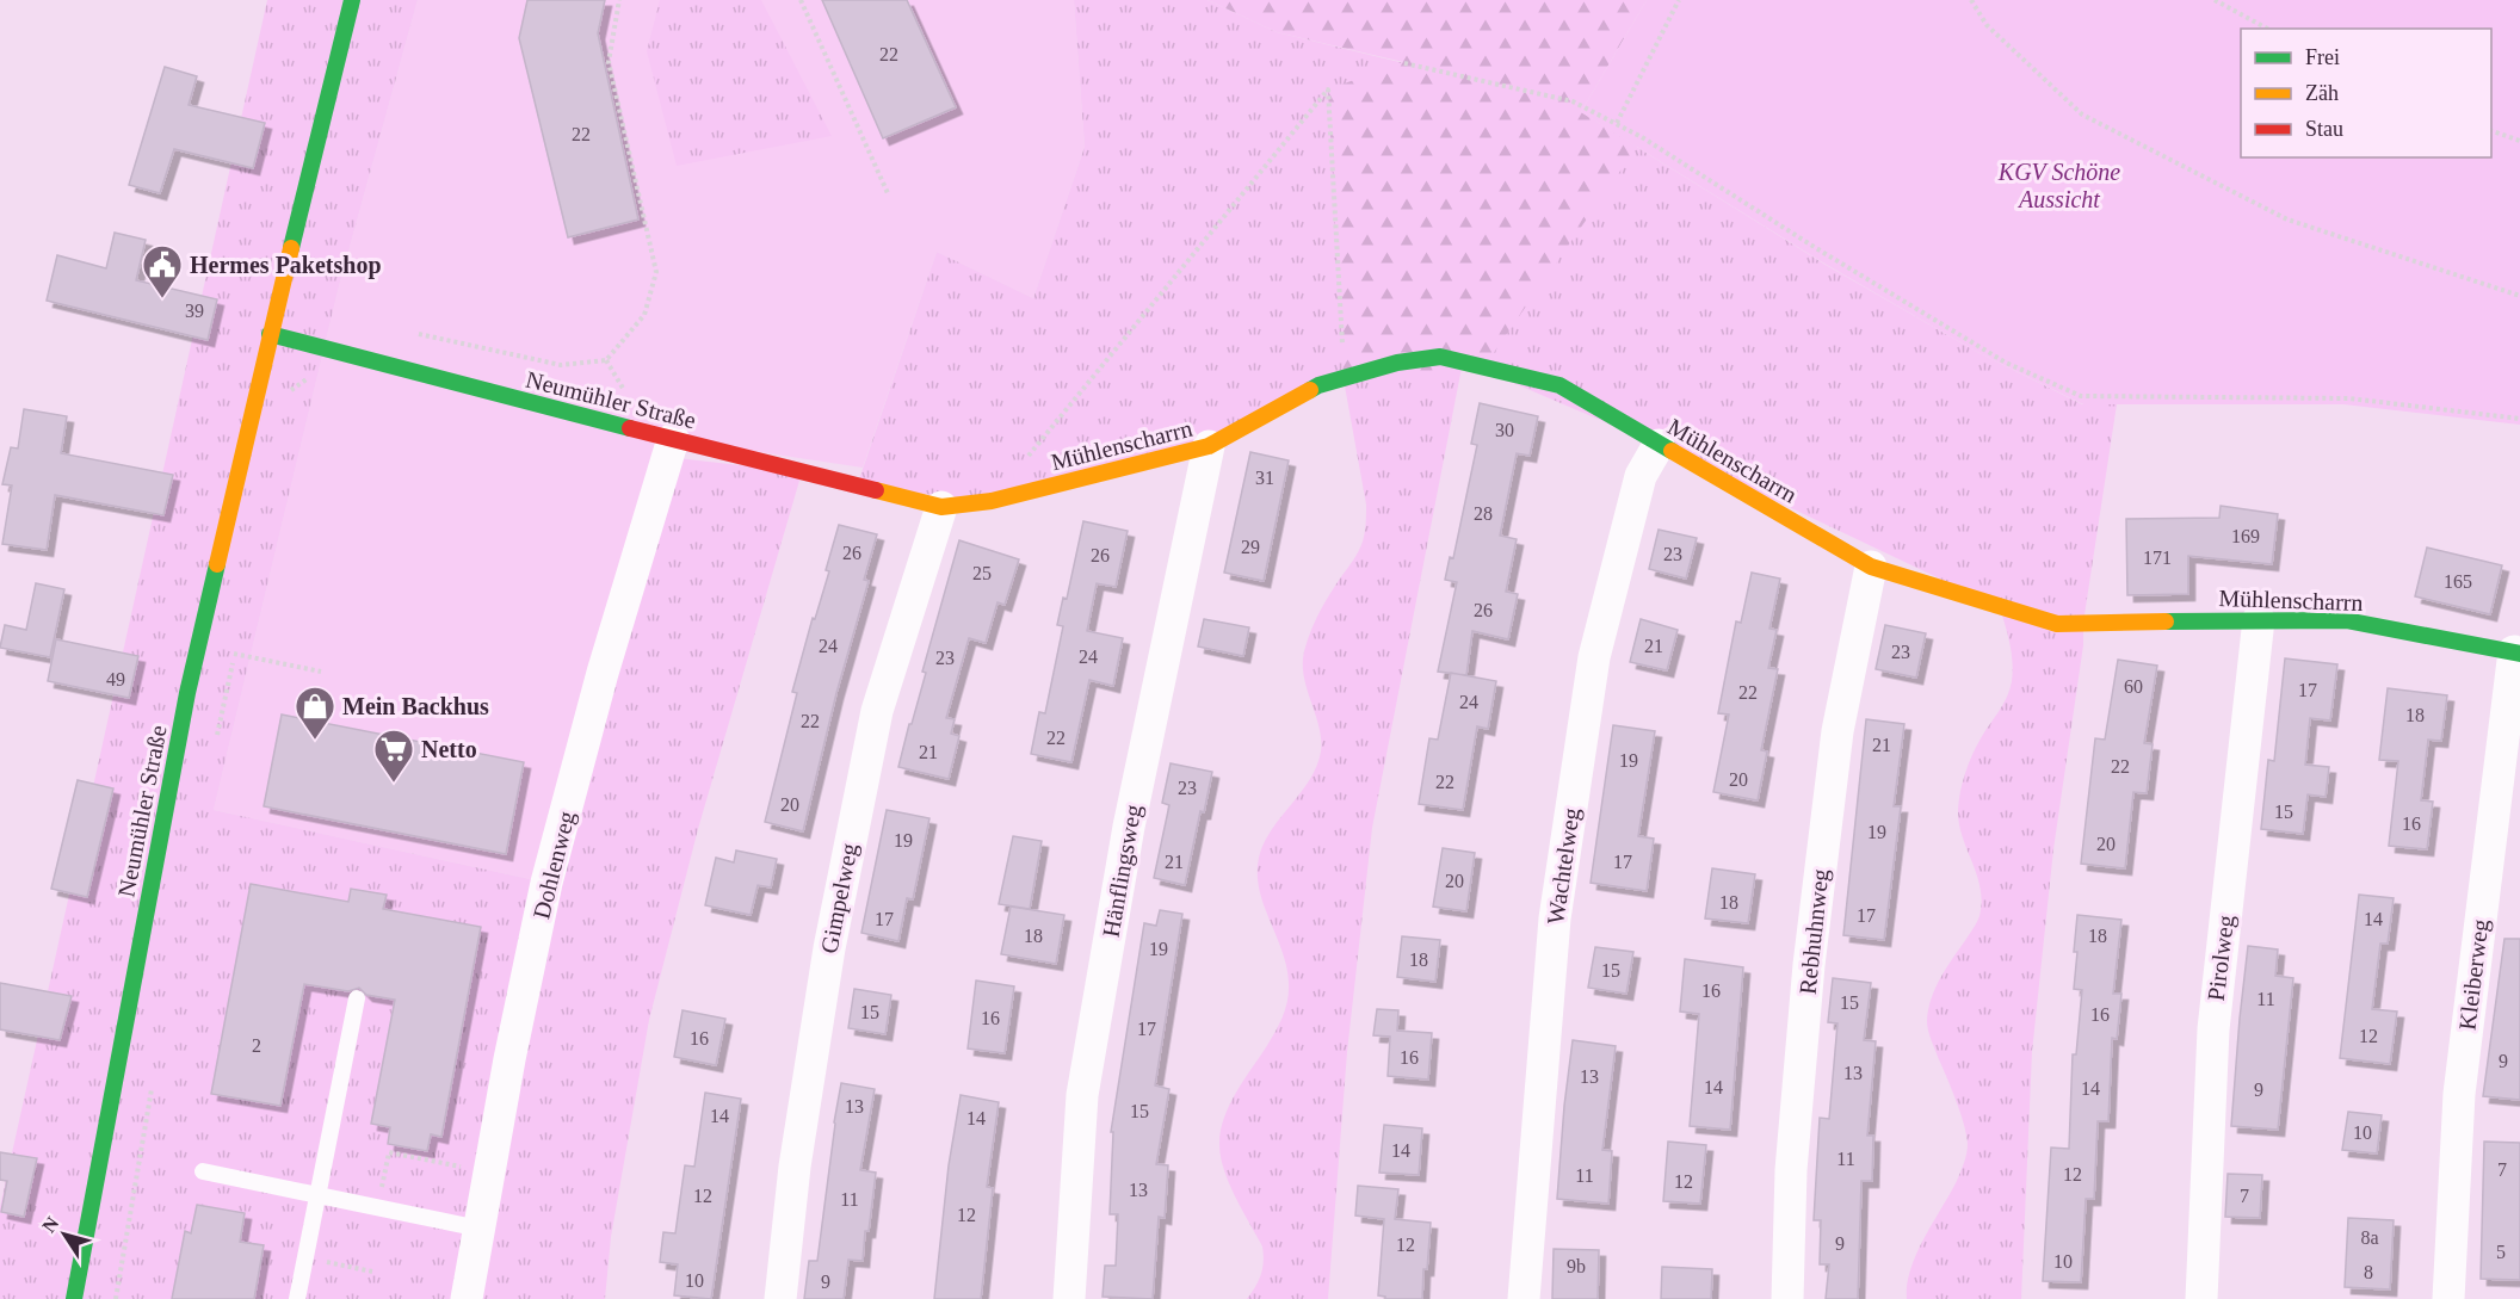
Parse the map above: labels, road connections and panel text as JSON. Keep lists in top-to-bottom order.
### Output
{
  "streets": {
    "street": [
      "Neumühler Straße",
      "Mühlenscharrn",
      "Dohlenweg",
      "Wachtelweg",
      "Hänflingsweg",
      "Gimpelweg",
      "Rebhuhnweg",
      "Pirolweg",
      "Kleiberweg"
    ]
  },
  "crossings": [
    ["Neumühler Straße", "Mühlenscharrn"],
    ["Neumühler Straße", "Dohlenweg"],
    ["Neumühler Straße", "Gimpelweg"],
    ["Mühlenscharrn", "Wachtelweg"],
    ["Mühlenscharrn", "Hänflingsweg"],
    ["Mühlenscharrn", "Gimpelweg"],
    ["Mühlenscharrn", "Rebhuhnweg"],
    ["Mühlenscharrn", "Pirolweg"],
    ["Mühlenscharrn", "Kleiberweg"]
  ],
  "parks": ["KGV Schöne Aussicht"],
  "places": {
    "public building": ["Hermes Paketshop"],
    "shop": ["Mein Backhus"],
    "supermarket": ["Netto"]
  },
  "house_numbers": [
    "22",
    "22",
    "39",
    "30",
    "31",
    "28",
    "169",
    "29",
    "26",
    "23",
    "26",
    "171",
    "25",
    "165",
    "26",
    "24",
    "21",
    "23",
    "24",
    "23",
    "49",
    "60",
    "17",
    "22",
    "24",
    "18",
    "22",
    "22",
    "21",
    "21",
    "19",
    "22",
    "20",
    "22",
    "23",
    "20",
    "15",
    "16",
    "19",
    "19",
    "20",
    "21",
    "17",
    "20",
    "18",
    "17",
    "17",
    "14",
    "18",
    "18",
    "19",
    "18",
    "15",
    "16",
    "11",
    "15",
    "15",
    "16",
    "16",
    "17",
    "12",
    "16",
    "2",
    "16",
    "9",
    "13",
    "13",
    "14",
    "14",
    "9",
    "13",
    "15",
    "14",
    "14",
    "10",
    "14",
    "11",
    "7",
    "12",
    "11",
    "12",
    "13",
    "12",
    "7",
    "11",
    "12",
    "8a",
    "9",
    "12",
    "5",
    "10",
    "9b",
    "8",
    "10",
    "9"
  ],
  "legend": ["Frei", "Zäh", "Stau"],
  "north": "top left"
}
